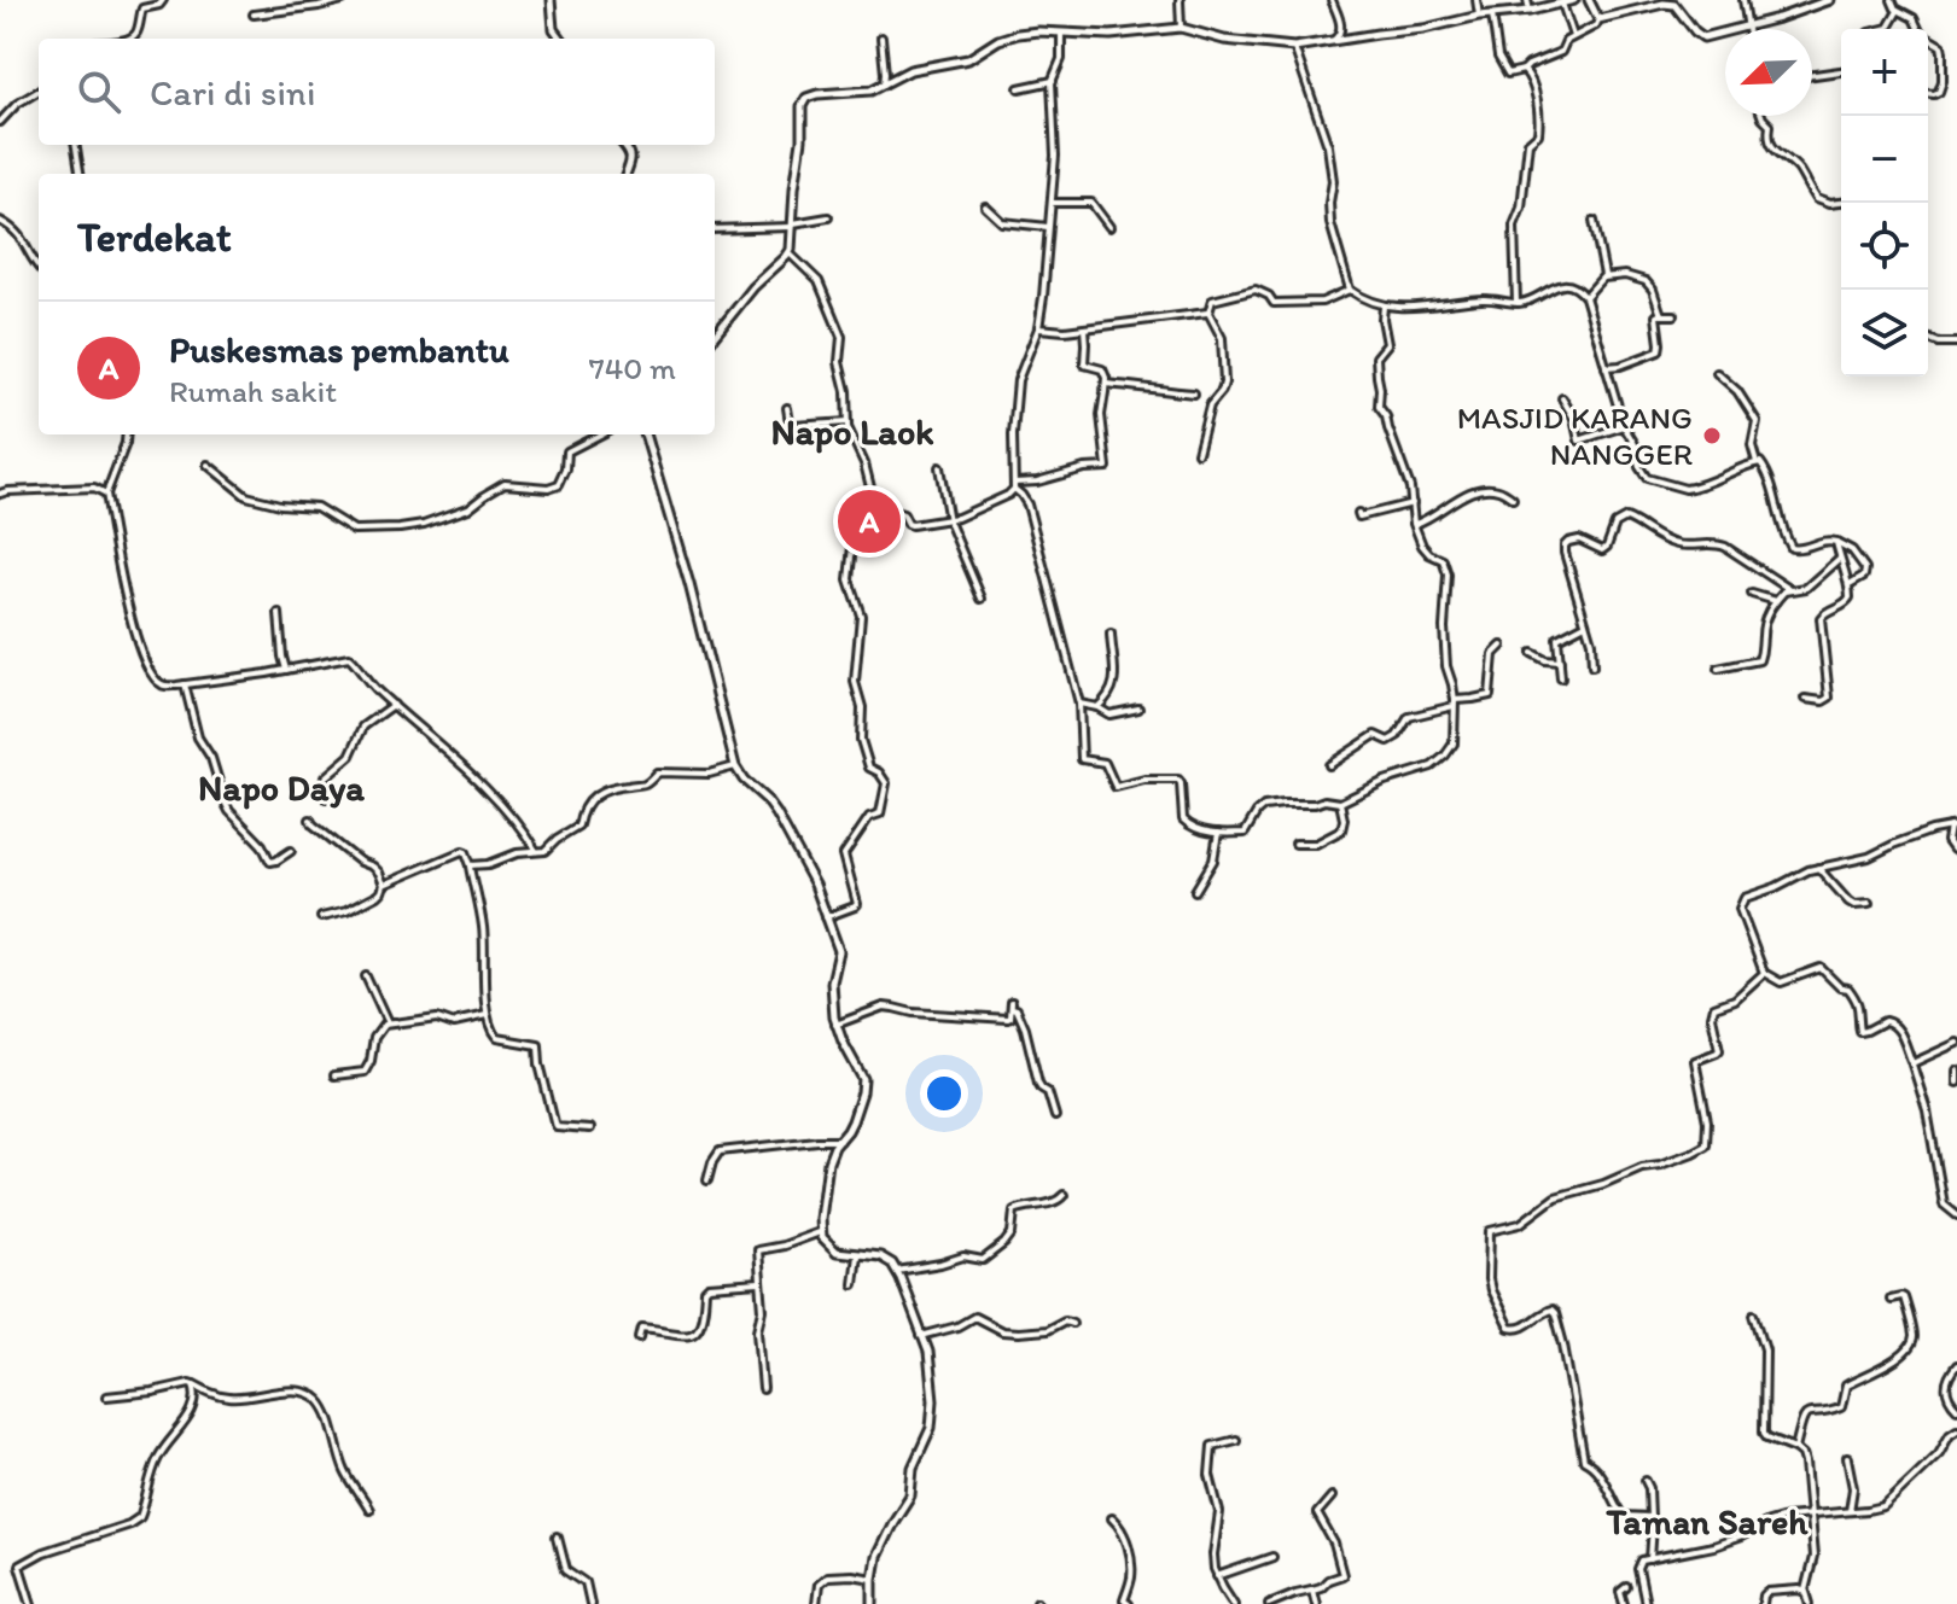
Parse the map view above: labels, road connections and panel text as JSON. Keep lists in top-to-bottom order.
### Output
{
  "districts": ["Napo Laok", "Napo Daya", "Taman Sareh"],
  "places": ["MASJID KARANG NANGGER"],
  "north": "bottom left",
  "page": {
    "map_buttons": ["+", "−"],
    "search": "Cari di sini",
    "heading": "Terdekat",
    "list": [
      {
        "mark": "A",
        "name": "Puskesmas pembantu",
        "note": "Rumah sakit",
        "value": "740 m"
      }
    ],
    "pins": "A"
  }
}
